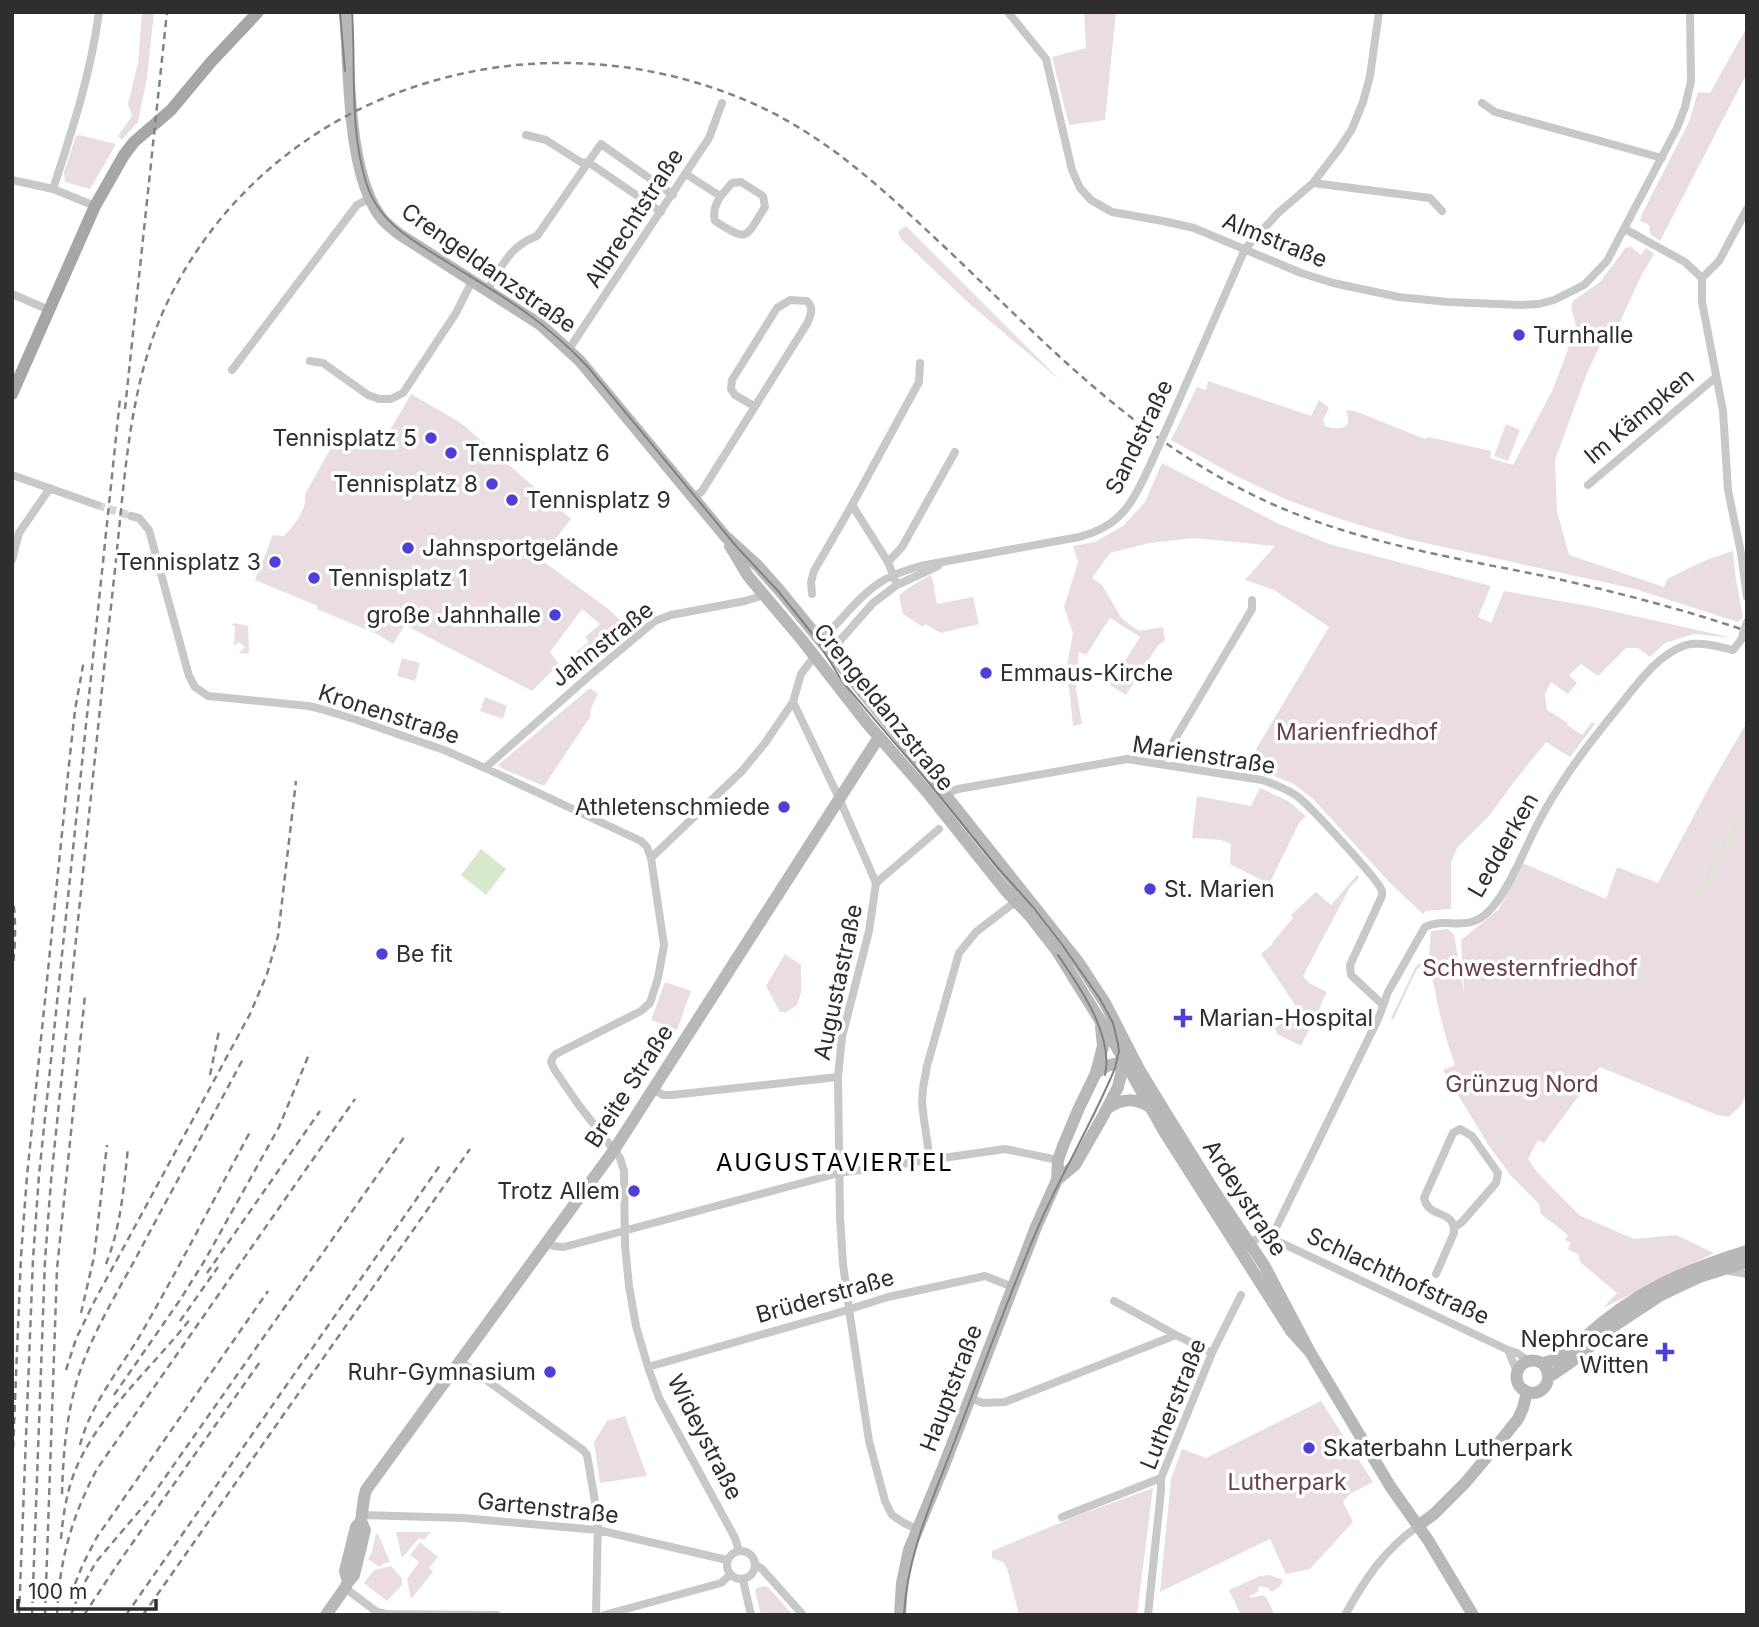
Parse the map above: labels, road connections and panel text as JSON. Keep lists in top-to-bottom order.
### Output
{
  "streets": {
    "main road": [
      "Crengeldanzstraße",
      "Breite Straße",
      "Ardeystraße",
      "Hauptstraße"
    ],
    "street": [
      "Albrechtstraße",
      "Almstraße",
      "Im Kämpken",
      "Sandstraße",
      "Jahnstraße",
      "Kronenstraße",
      "Marienstraße",
      "Ledderken",
      "Augustastraße",
      "Schlachthofstraße",
      "Brüderstraße",
      "Lutherstraße",
      "Wideystraße",
      "Gartenstraße"
    ]
  },
  "crossings": [
    ["Albrechtstraße", "Crengeldanzstraße"],
    ["Almstraße", "Sandstraße"],
    ["Crengeldanzstraße", "Sandstraße"],
    ["Crengeldanzstraße", "Jahnstraße"],
    ["Crengeldanzstraße", "Marienstraße"],
    ["Crengeldanzstraße", "Breite Straße"],
    ["Crengeldanzstraße", "Ardeystraße"],
    ["Crengeldanzstraße", "Hauptstraße"],
    ["Jahnstraße", "Kronenstraße"],
    ["Kronenstraße", "Wideystraße"],
    ["Marienstraße", "Ledderken"],
    ["Ledderken", "Schlachthofstraße"],
    ["Augustastraße", "Breite Straße"],
    ["Augustastraße", "Brüderstraße"],
    ["Augustastraße", "Hauptstraße"],
    ["Breite Straße", "Wideystraße"],
    ["Breite Straße", "Gartenstraße"],
    ["Brüderstraße", "Hauptstraße"],
    ["Brüderstraße", "Wideystraße"],
    ["Wideystraße", "Gartenstraße"]
  ],
  "districts": ["AUGUSTAVIERTEL"],
  "parks": [
    "Marienfriedhof",
    "Schwesternfriedhof",
    "Grünzug Nord",
    "Lutherpark"
  ],
  "places": {
    "other": [
      "Turnhalle",
      "Tennisplatz 5",
      "Tennisplatz 6",
      "Tennisplatz 8",
      "Tennisplatz 9",
      "Jahnsportgelände",
      "Tennisplatz 3",
      "Tennisplatz 1",
      "große Jahnhalle",
      "Emmaus-Kirche",
      "Athletenschmiede",
      "St. Marien",
      "Be fit",
      "Trotz Allem",
      "Ruhr-Gymnasium",
      "Skaterbahn Lutherpark"
    ],
    "health": ["Marian-Hospital", "Nephrocare Witten"]
  },
  "scale_bar": "100 m"
}
